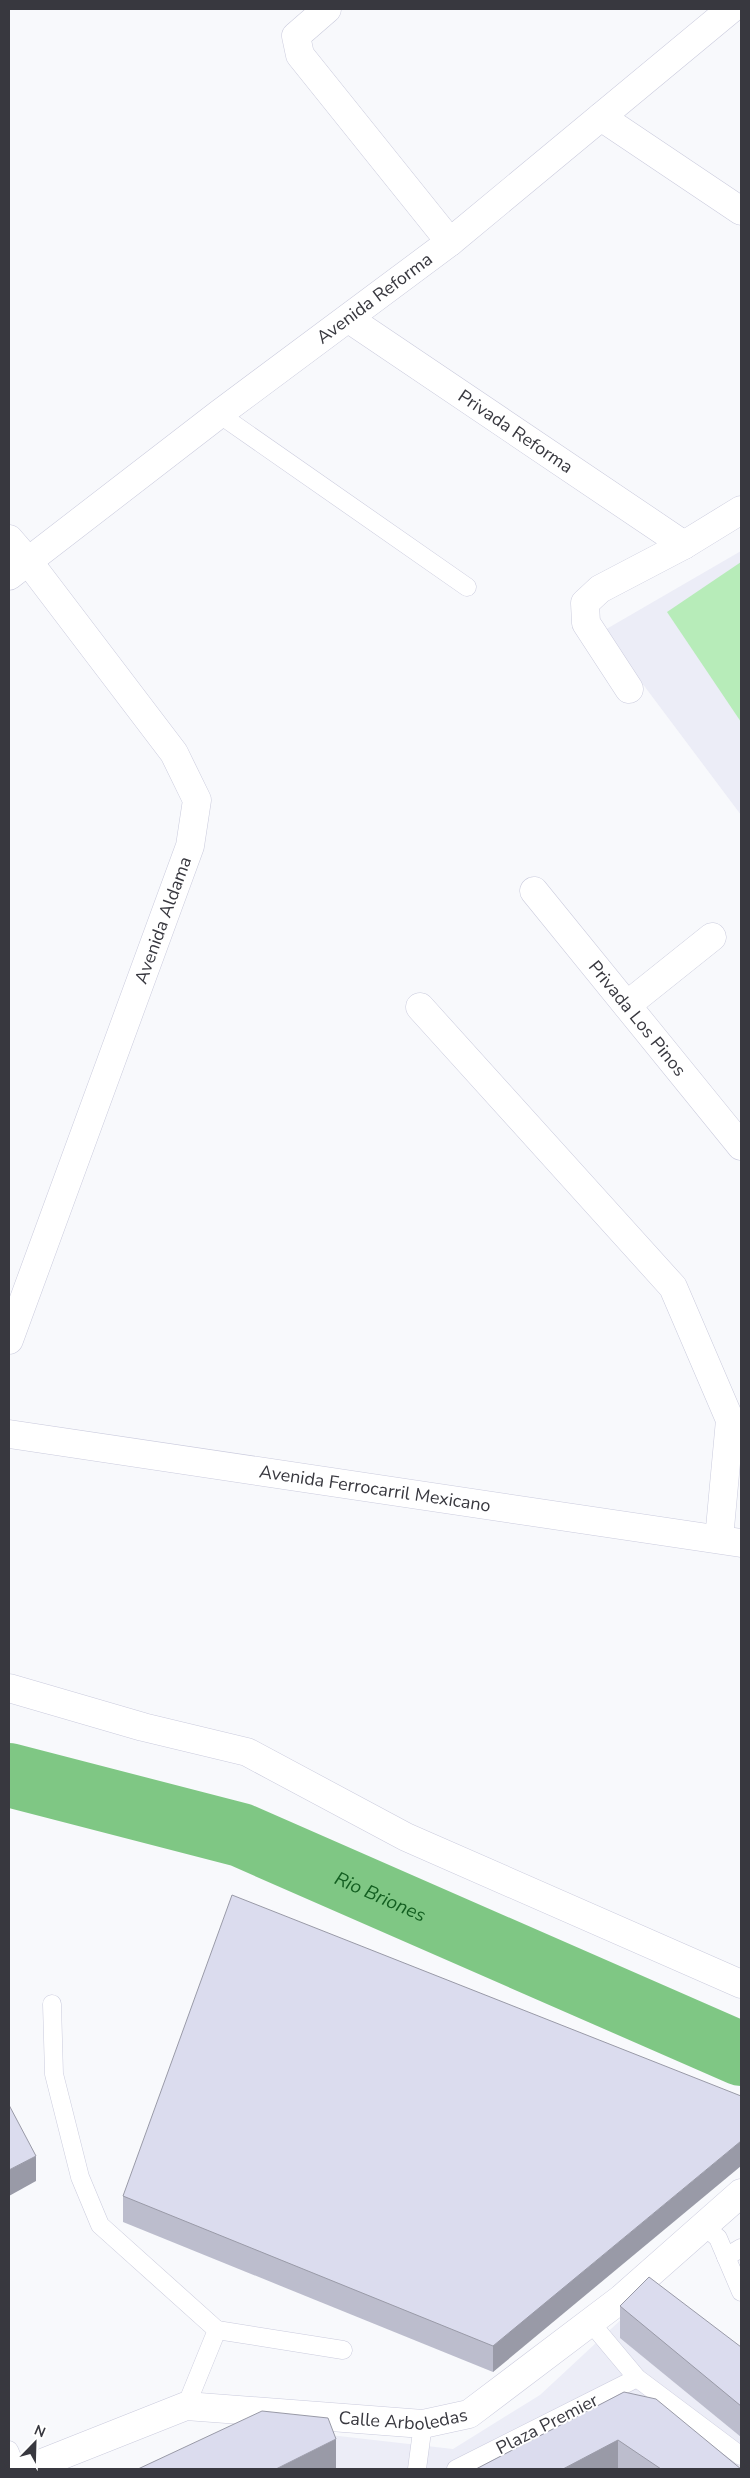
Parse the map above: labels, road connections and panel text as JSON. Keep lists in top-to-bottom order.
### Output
{
  "streets": {
    "street": [
      "Avenida Reforma",
      "Privada Reforma",
      "Avenida Aldama",
      "Privada Los Pinos",
      "Avenida Ferrocarril Mexicano",
      "Calle Arboledas"
    ],
    "lane": ["Plaza Premier"]
  },
  "crossings": [
    ["Avenida Reforma", "Privada Reforma"],
    ["Avenida Reforma", "Avenida Aldama"]
  ],
  "water": ["Rio Briones"],
  "north": "top right"
}
